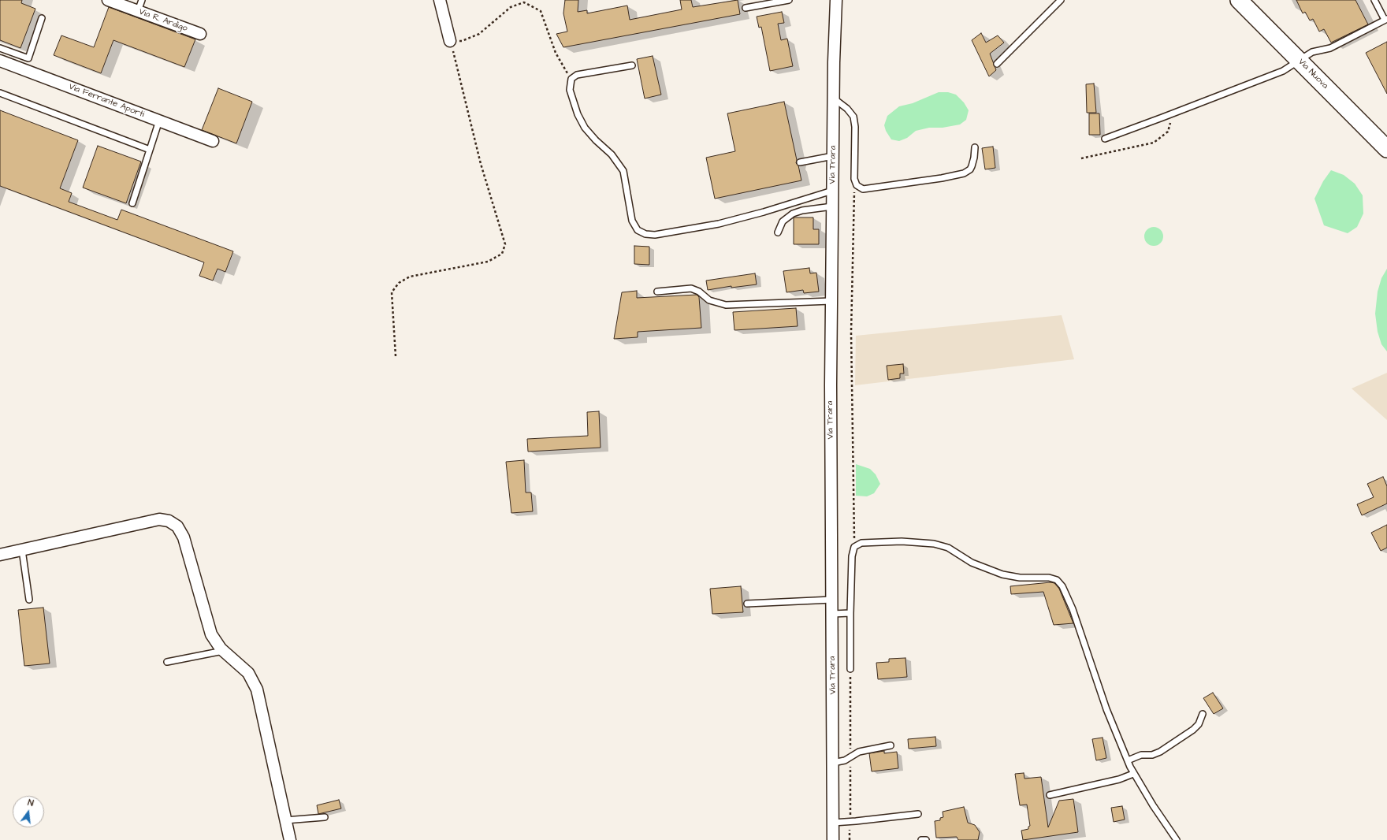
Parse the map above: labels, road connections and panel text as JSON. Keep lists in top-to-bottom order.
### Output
{
  "streets": {
    "main road": ["Via Nuova"],
    "street": ["Via R. Ardigo", "Via Ferrante Aporti", "Via Trara"]
  },
  "north": "top"
}
